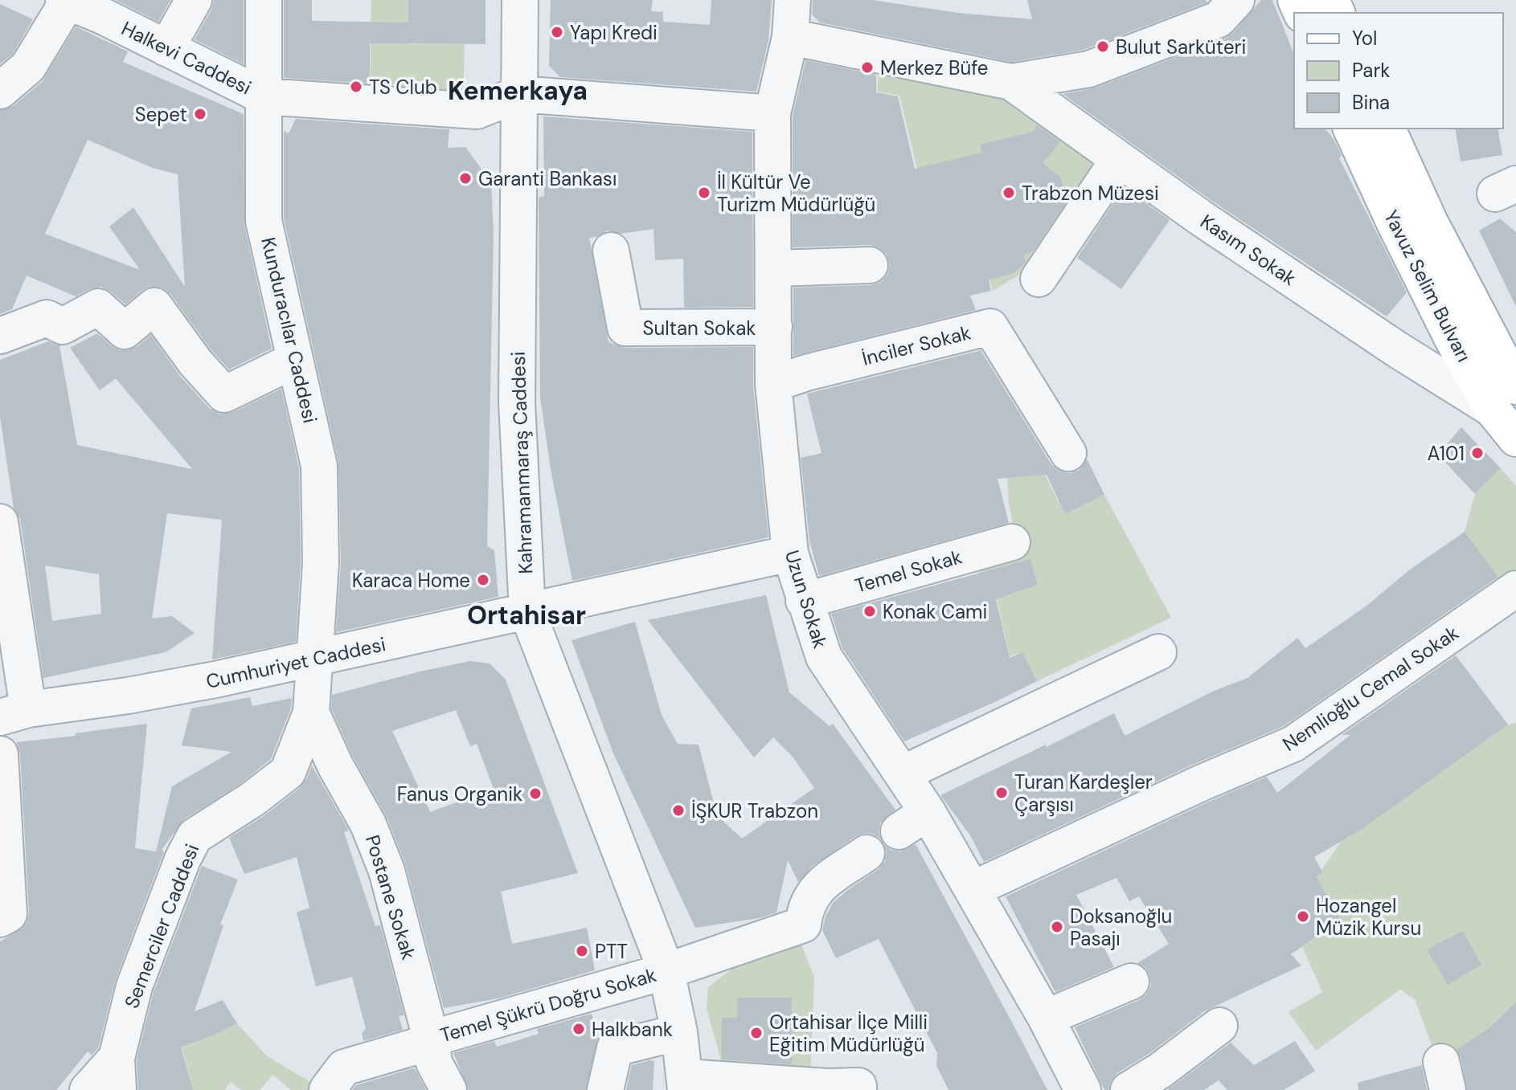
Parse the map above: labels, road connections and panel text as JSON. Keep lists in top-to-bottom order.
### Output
{
  "streets": {
    "main road": ["Yavuz Selim Bulvarı"],
    "street": [
      "Halkevi Caddesi",
      "Kasım Sokak",
      "Sultan Sokak",
      "Kunduracılar Caddesi",
      "İnciler Sokak",
      "Kahramanmaraş Caddesi",
      "Temel Sokak",
      "Uzun Sokak",
      "Cumhuriyet Caddesi",
      "Nemlioğlu Cemal Sokak",
      "Postane Sokak",
      "Semerciler Caddesi",
      "Temel Şükrü Doğru Sokak"
    ]
  },
  "crossings": [
    ["Halkevi Caddesi", "Kunduracılar Caddesi"],
    ["Halkevi Caddesi", "Kahramanmaraş Caddesi"],
    ["Halkevi Caddesi", "Uzun Sokak"],
    ["Kasım Sokak", "Yavuz Selim Bulvarı"],
    ["Sultan Sokak", "Uzun Sokak"],
    ["Kunduracılar Caddesi", "Cumhuriyet Caddesi"],
    ["Kunduracılar Caddesi", "Semerciler Caddesi"],
    ["İnciler Sokak", "Uzun Sokak"],
    ["Kahramanmaraş Caddesi", "Cumhuriyet Caddesi"],
    ["Kahramanmaraş Caddesi", "Temel Şükrü Doğru Sokak"],
    ["Temel Sokak", "Uzun Sokak"],
    ["Uzun Sokak", "Cumhuriyet Caddesi"],
    ["Uzun Sokak", "Nemlioğlu Cemal Sokak"],
    ["Cumhuriyet Caddesi", "Semerciler Caddesi"],
    ["Postane Sokak", "Semerciler Caddesi"],
    ["Postane Sokak", "Temel Şükrü Doğru Sokak"]
  ],
  "districts": ["Kemerkaya", "Ortahisar"],
  "places": [
    "Yapı Kredi",
    "Bulut Sarküteri",
    "Merkez Büfe",
    "TS Club",
    "Sepet",
    "Garanti Bankası",
    "İl Kültür Ve Turizm Müdürlüğü",
    "Trabzon Müzesi",
    "A101",
    "Karaca Home",
    "Konak Cami",
    "Turan Kardeşler Çarşısı",
    "Fanus Organik",
    "İŞKUR Trabzon",
    "Hozangel Müzik Kursu",
    "Doksanoğlu Pasajı",
    "PTT",
    "Halkbank",
    "Ortahisar İlçe Milli Eğitim Müdürlüğü"
  ],
  "legend": ["Yol", "Park", "Bina"]
}
